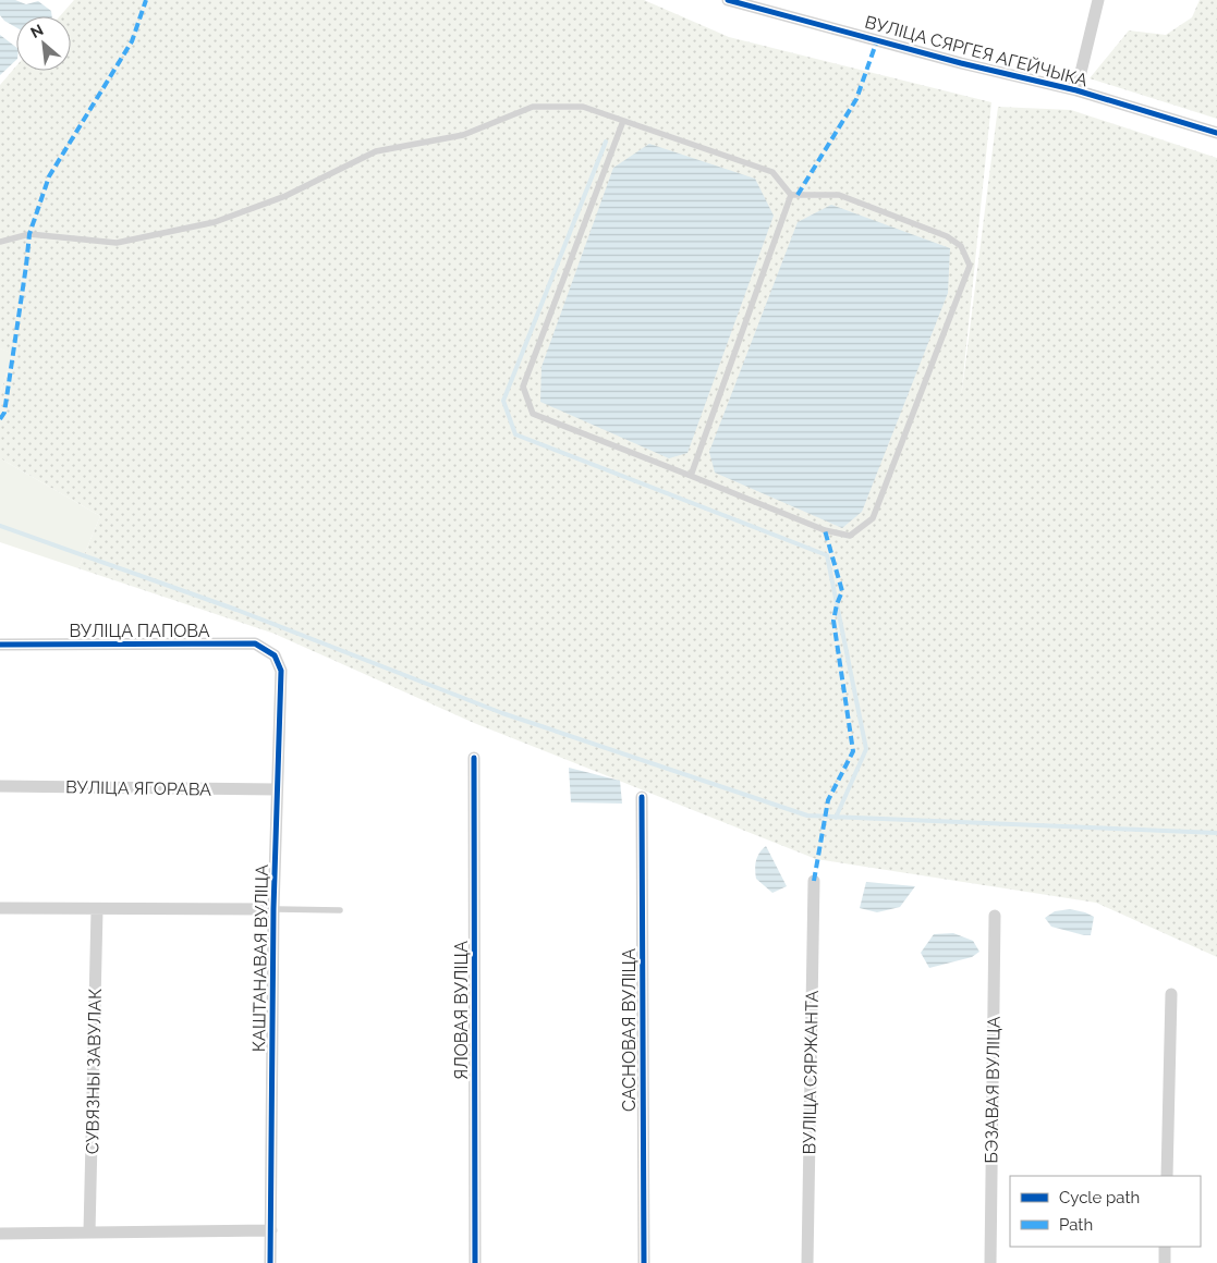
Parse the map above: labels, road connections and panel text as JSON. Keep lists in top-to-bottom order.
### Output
{
  "streets": {
    "street": [
      "ВУЛІЦА СЯРГЕЯ АГЕЙЧЫКА",
      "ВУЛІЦА ПАПОВА",
      "ВУЛІЦА ЯГОРАВА",
      "КАШТАНАВАЯ ВУЛІЦА",
      "ЯЛОВАЯ ВУЛІЦА",
      "САСНОВАЯ ВУЛІЦА",
      "СУВЯЗНЫ ЗАВУЛАК",
      "ВУЛІЦА СЯРЖАНТА",
      "БЭЗАВАЯ ВУЛІЦА"
    ]
  },
  "crossings": [
    ["ВУЛІЦА ПАПОВА", "КАШТАНАВАЯ ВУЛІЦА"],
    ["ВУЛІЦА ЯГОРАВА", "КАШТАНАВАЯ ВУЛІЦА"]
  ],
  "legend": ["Cycle path", "Path"],
  "north": "top left"
}
